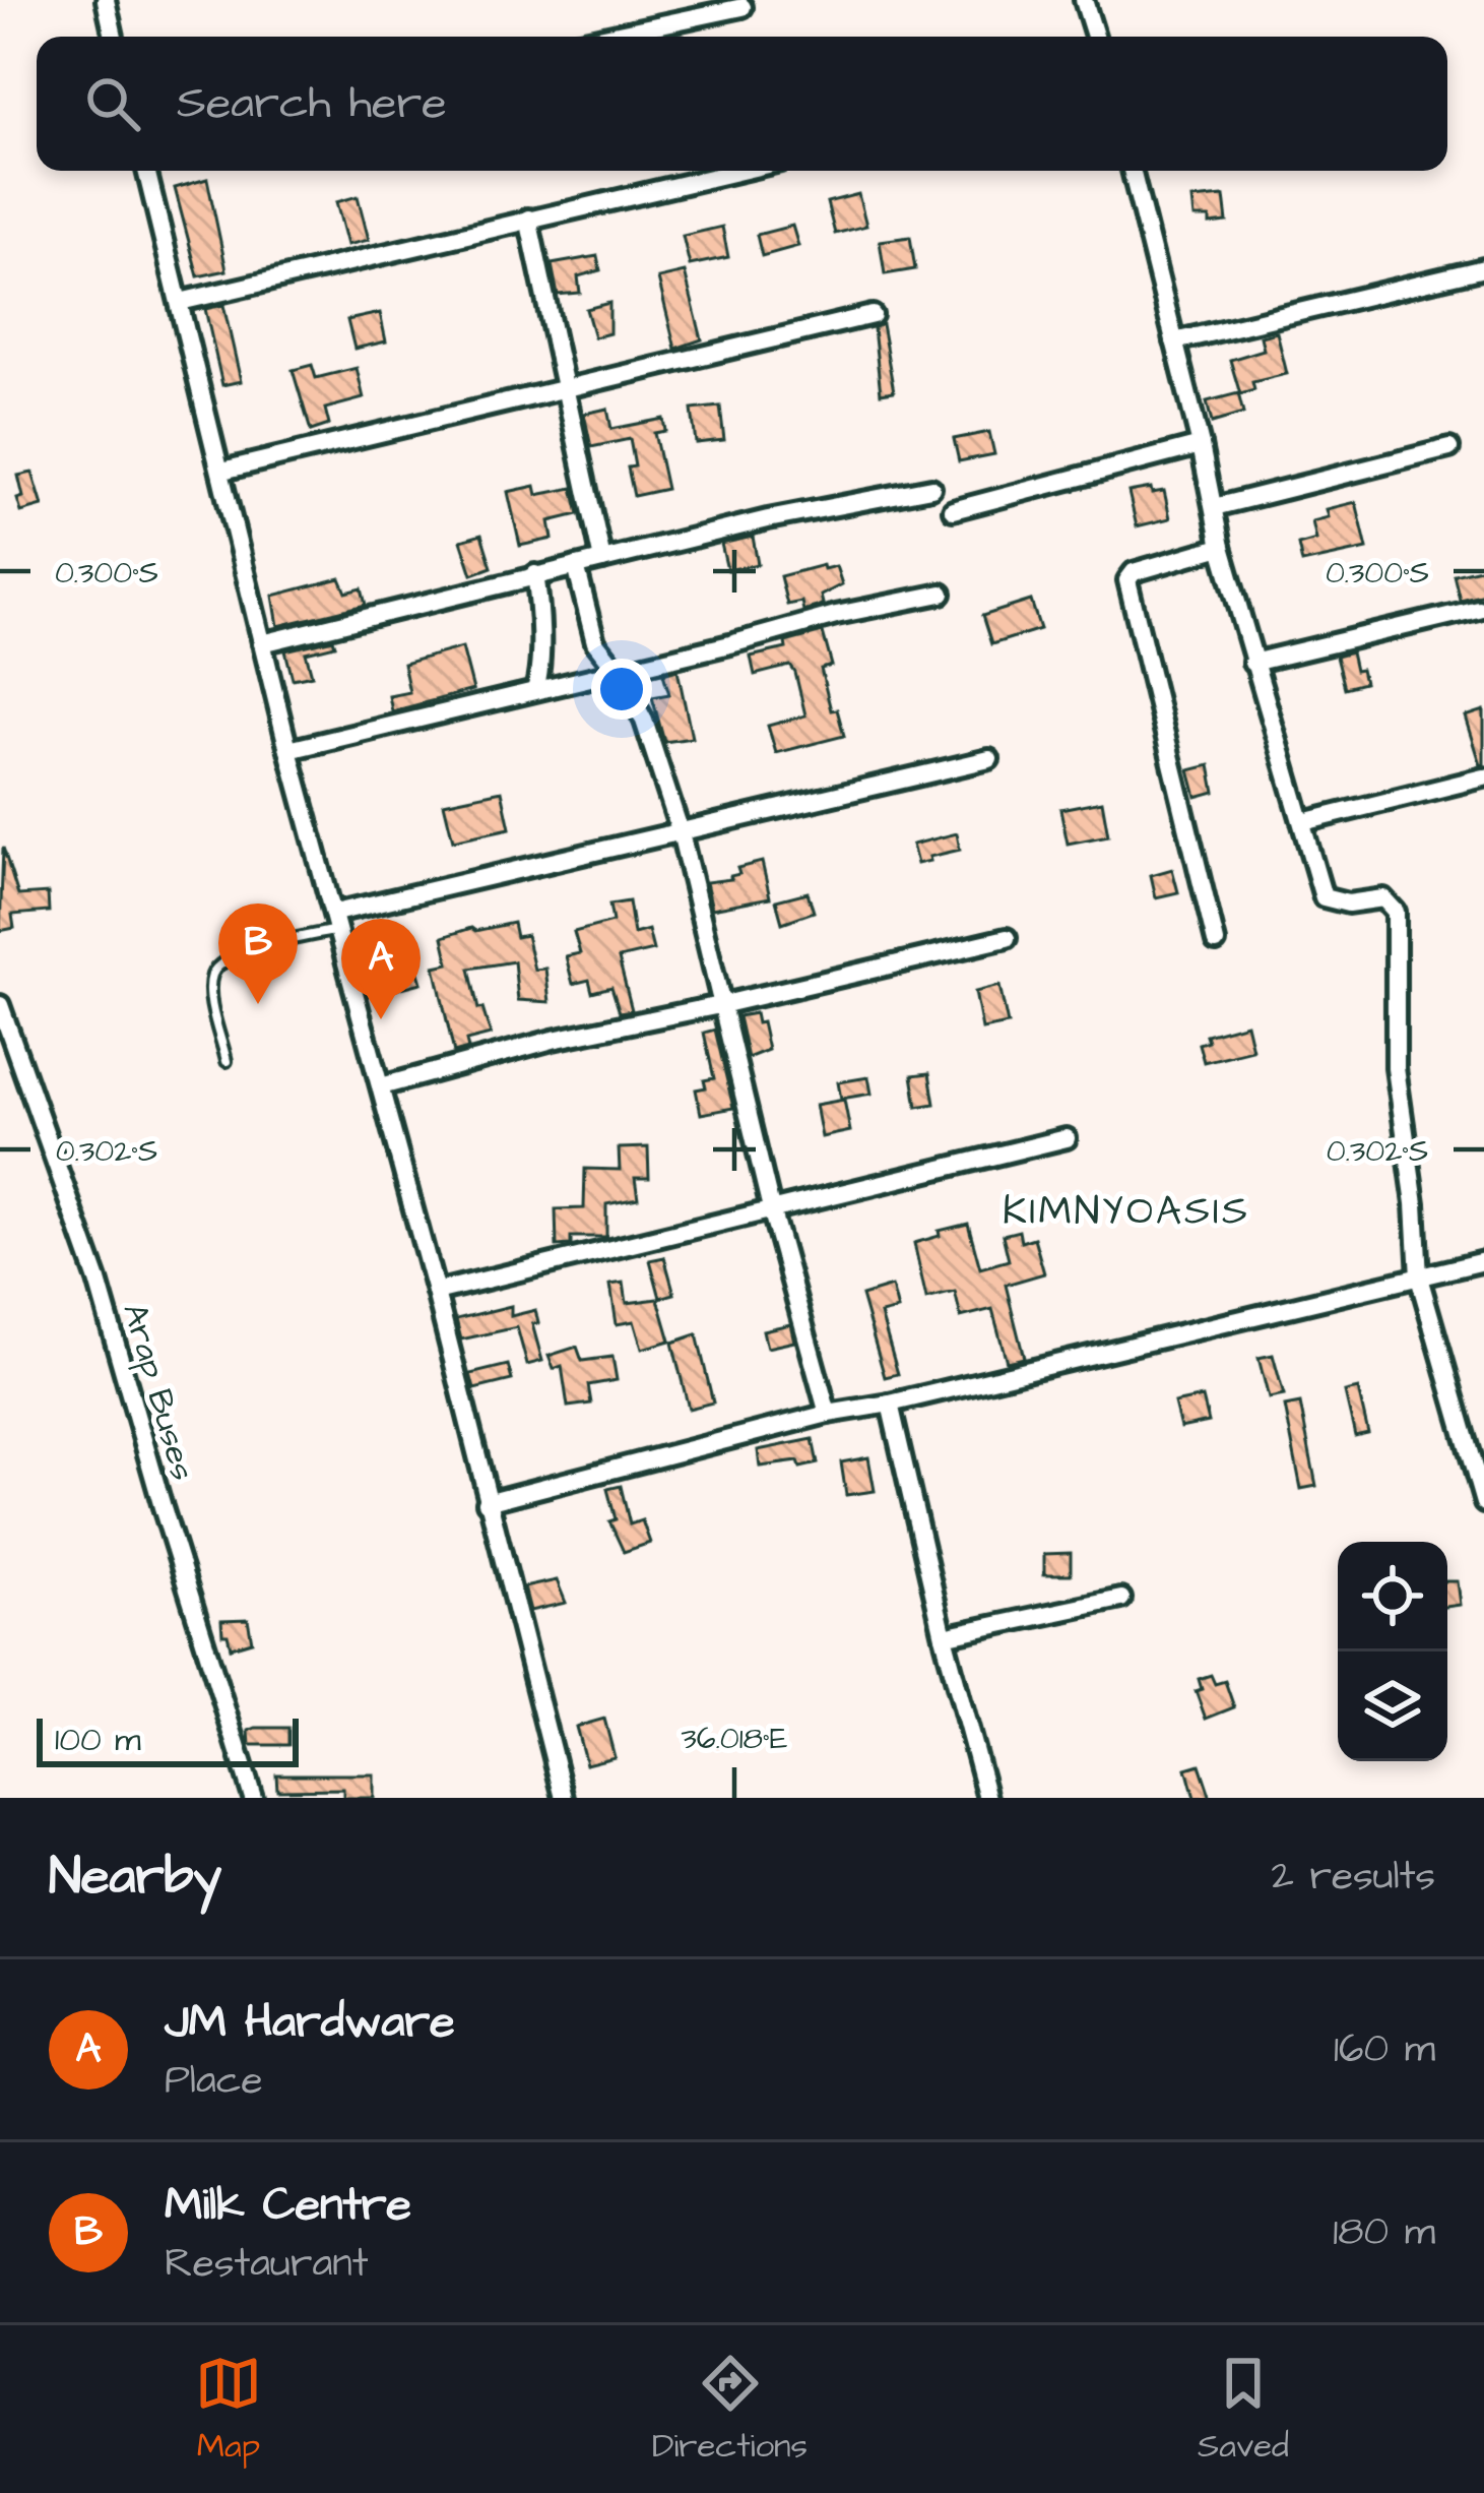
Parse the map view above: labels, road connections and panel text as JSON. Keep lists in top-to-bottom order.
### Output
{
  "streets": {
    "street": ["Arap Buses"]
  },
  "districts": ["KIMNYOASIS"],
  "scale_bar": "100 m",
  "page": {
    "search": "Search here",
    "pins": ["B", "A"],
    "scale": "100 m",
    "heading": ["Nearby", "2 results"],
    "list": [
      {
        "mark": "A",
        "name": "JM Hardware",
        "note": "Place",
        "value": "160 m"
      },
      {
        "mark": "B",
        "name": "Milk Centre",
        "note": "Restaurant",
        "value": "180 m"
      }
    ],
    "nav": ["Map", "Directions", "Saved"]
  },
  "coordinates": ["0.300°S", "0.302°S", "36.018°E"]
}
